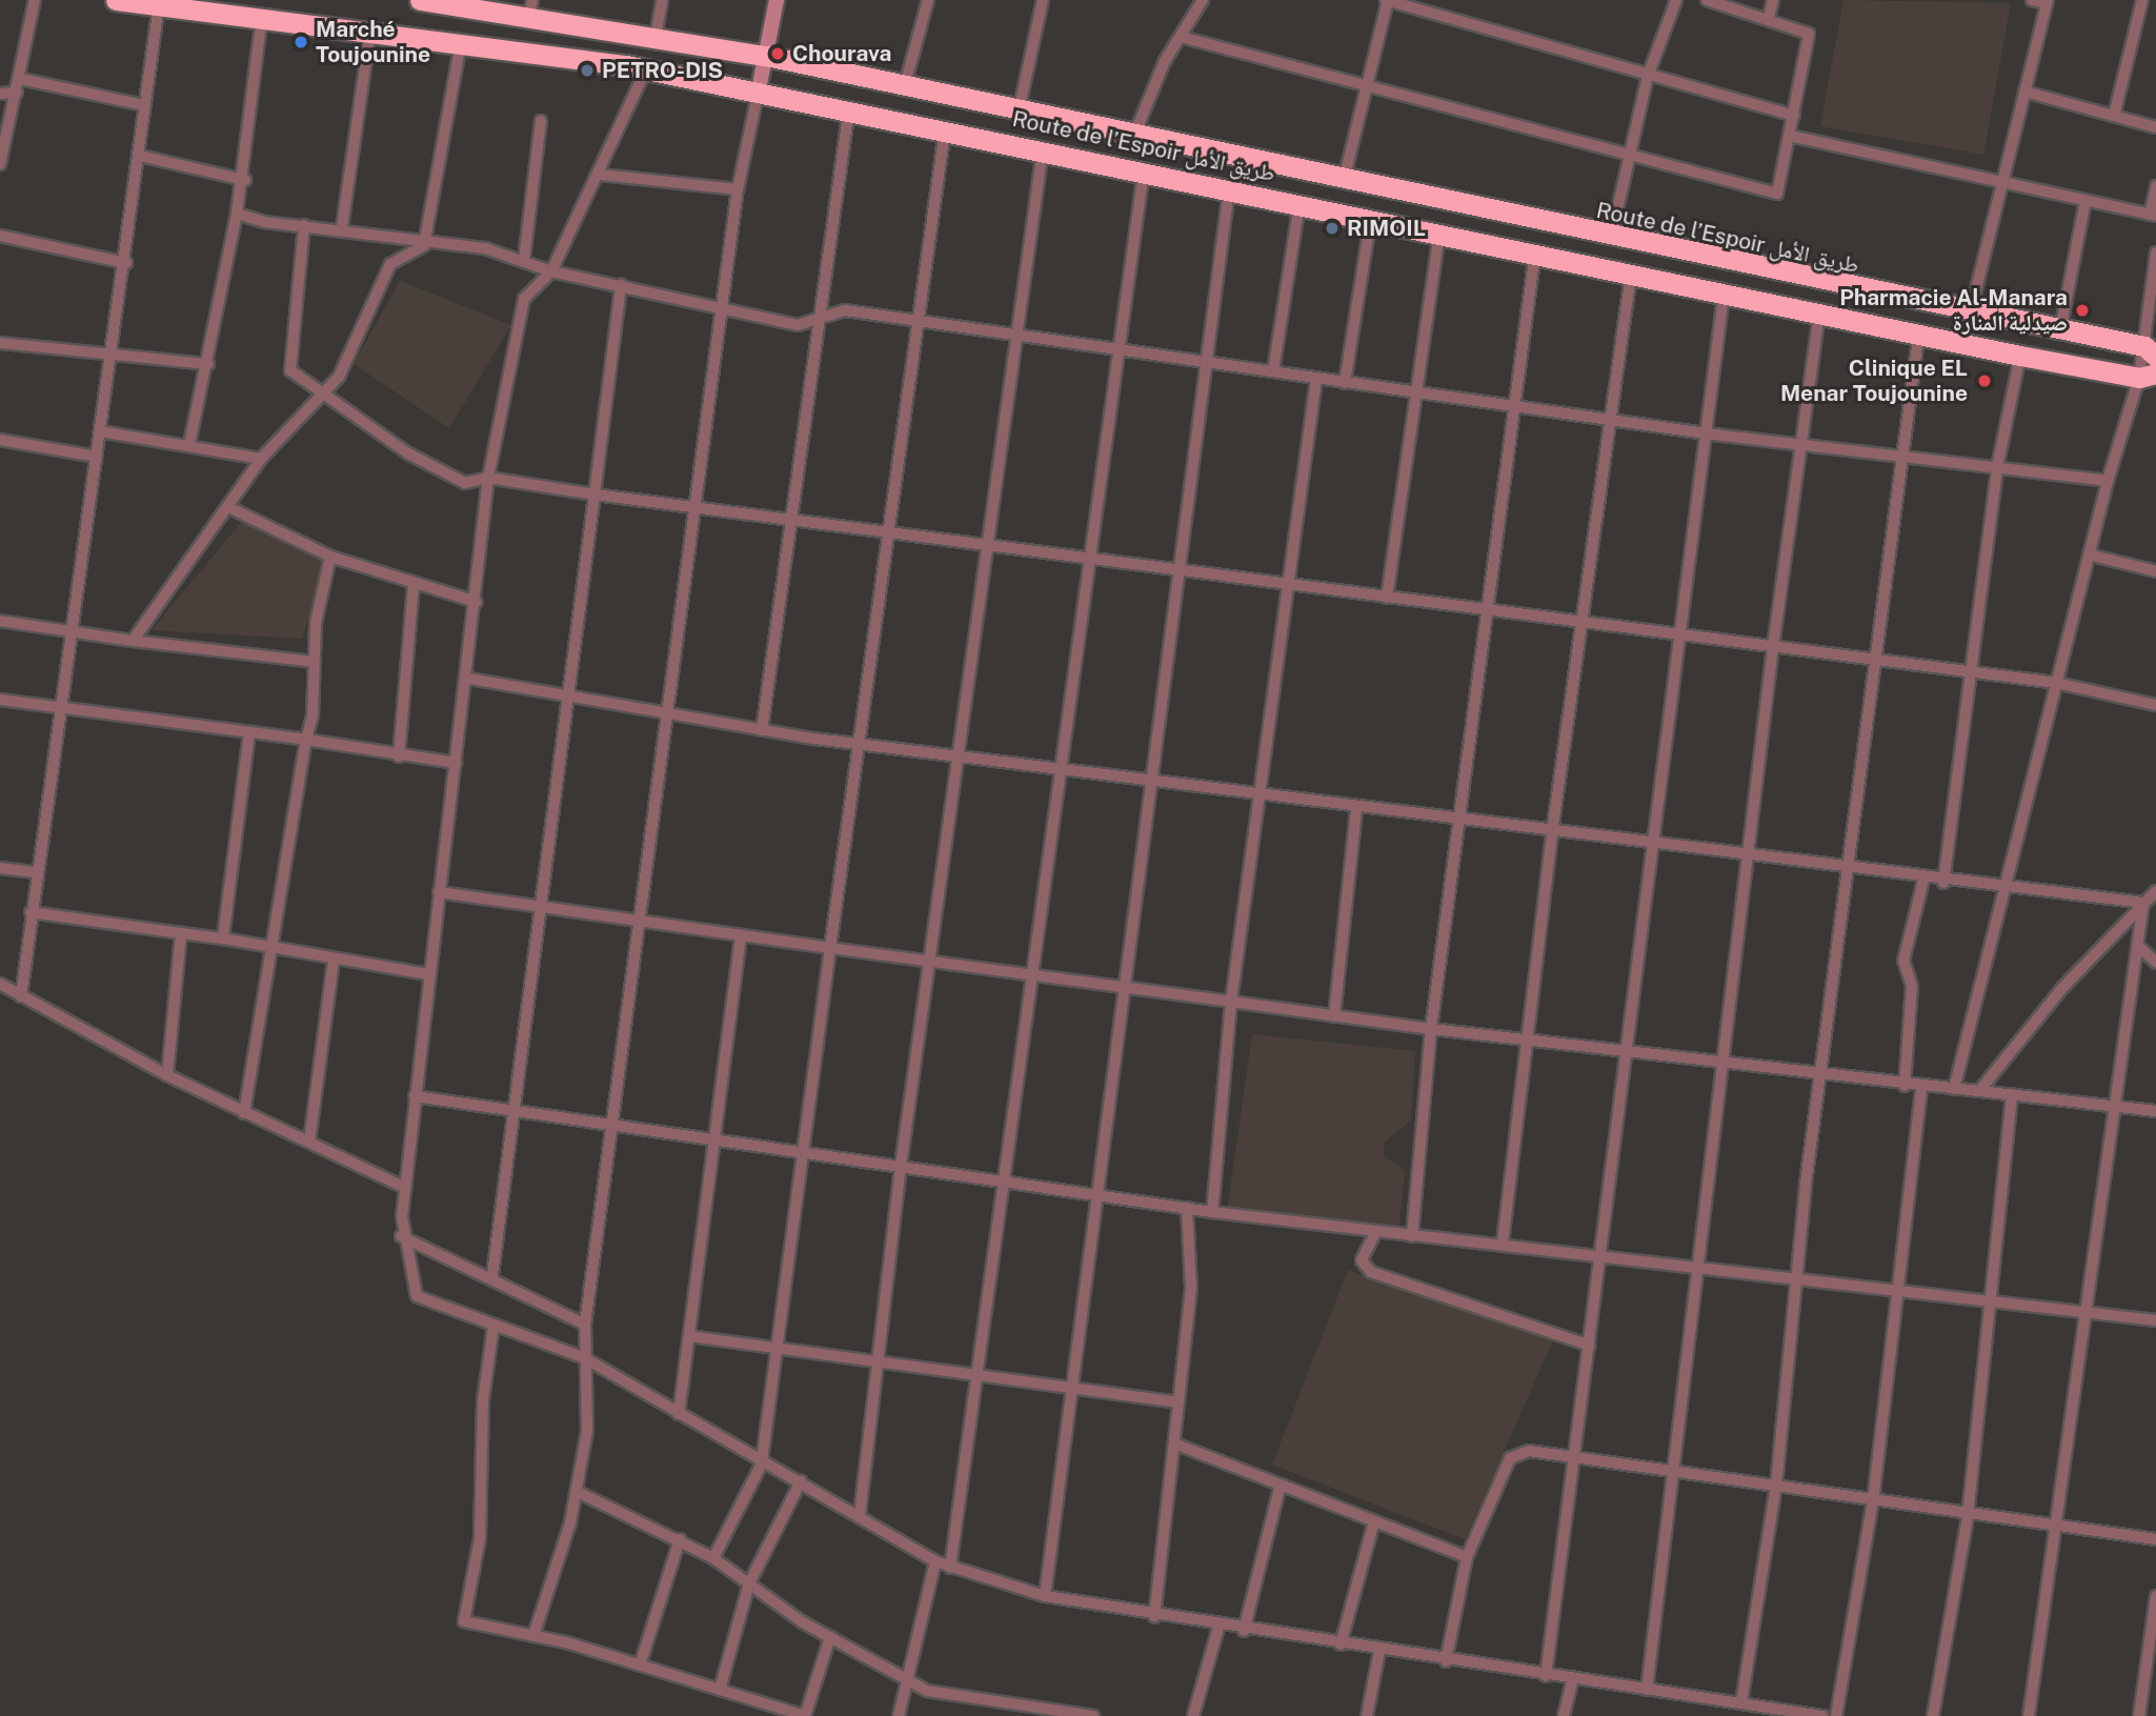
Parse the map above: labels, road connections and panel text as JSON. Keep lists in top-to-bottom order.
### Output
{
  "streets": {
    "highway": ["Route de l’Espoir طريق الأمل"]
  },
  "places": [
    "Marché Toujounine",
    "Chourava",
    "PETRO-DIS",
    "RIMOIL",
    "Pharmacie Al-Manara صيدلية المنارة",
    "Clinique EL Menar Toujounine"
  ]
}
